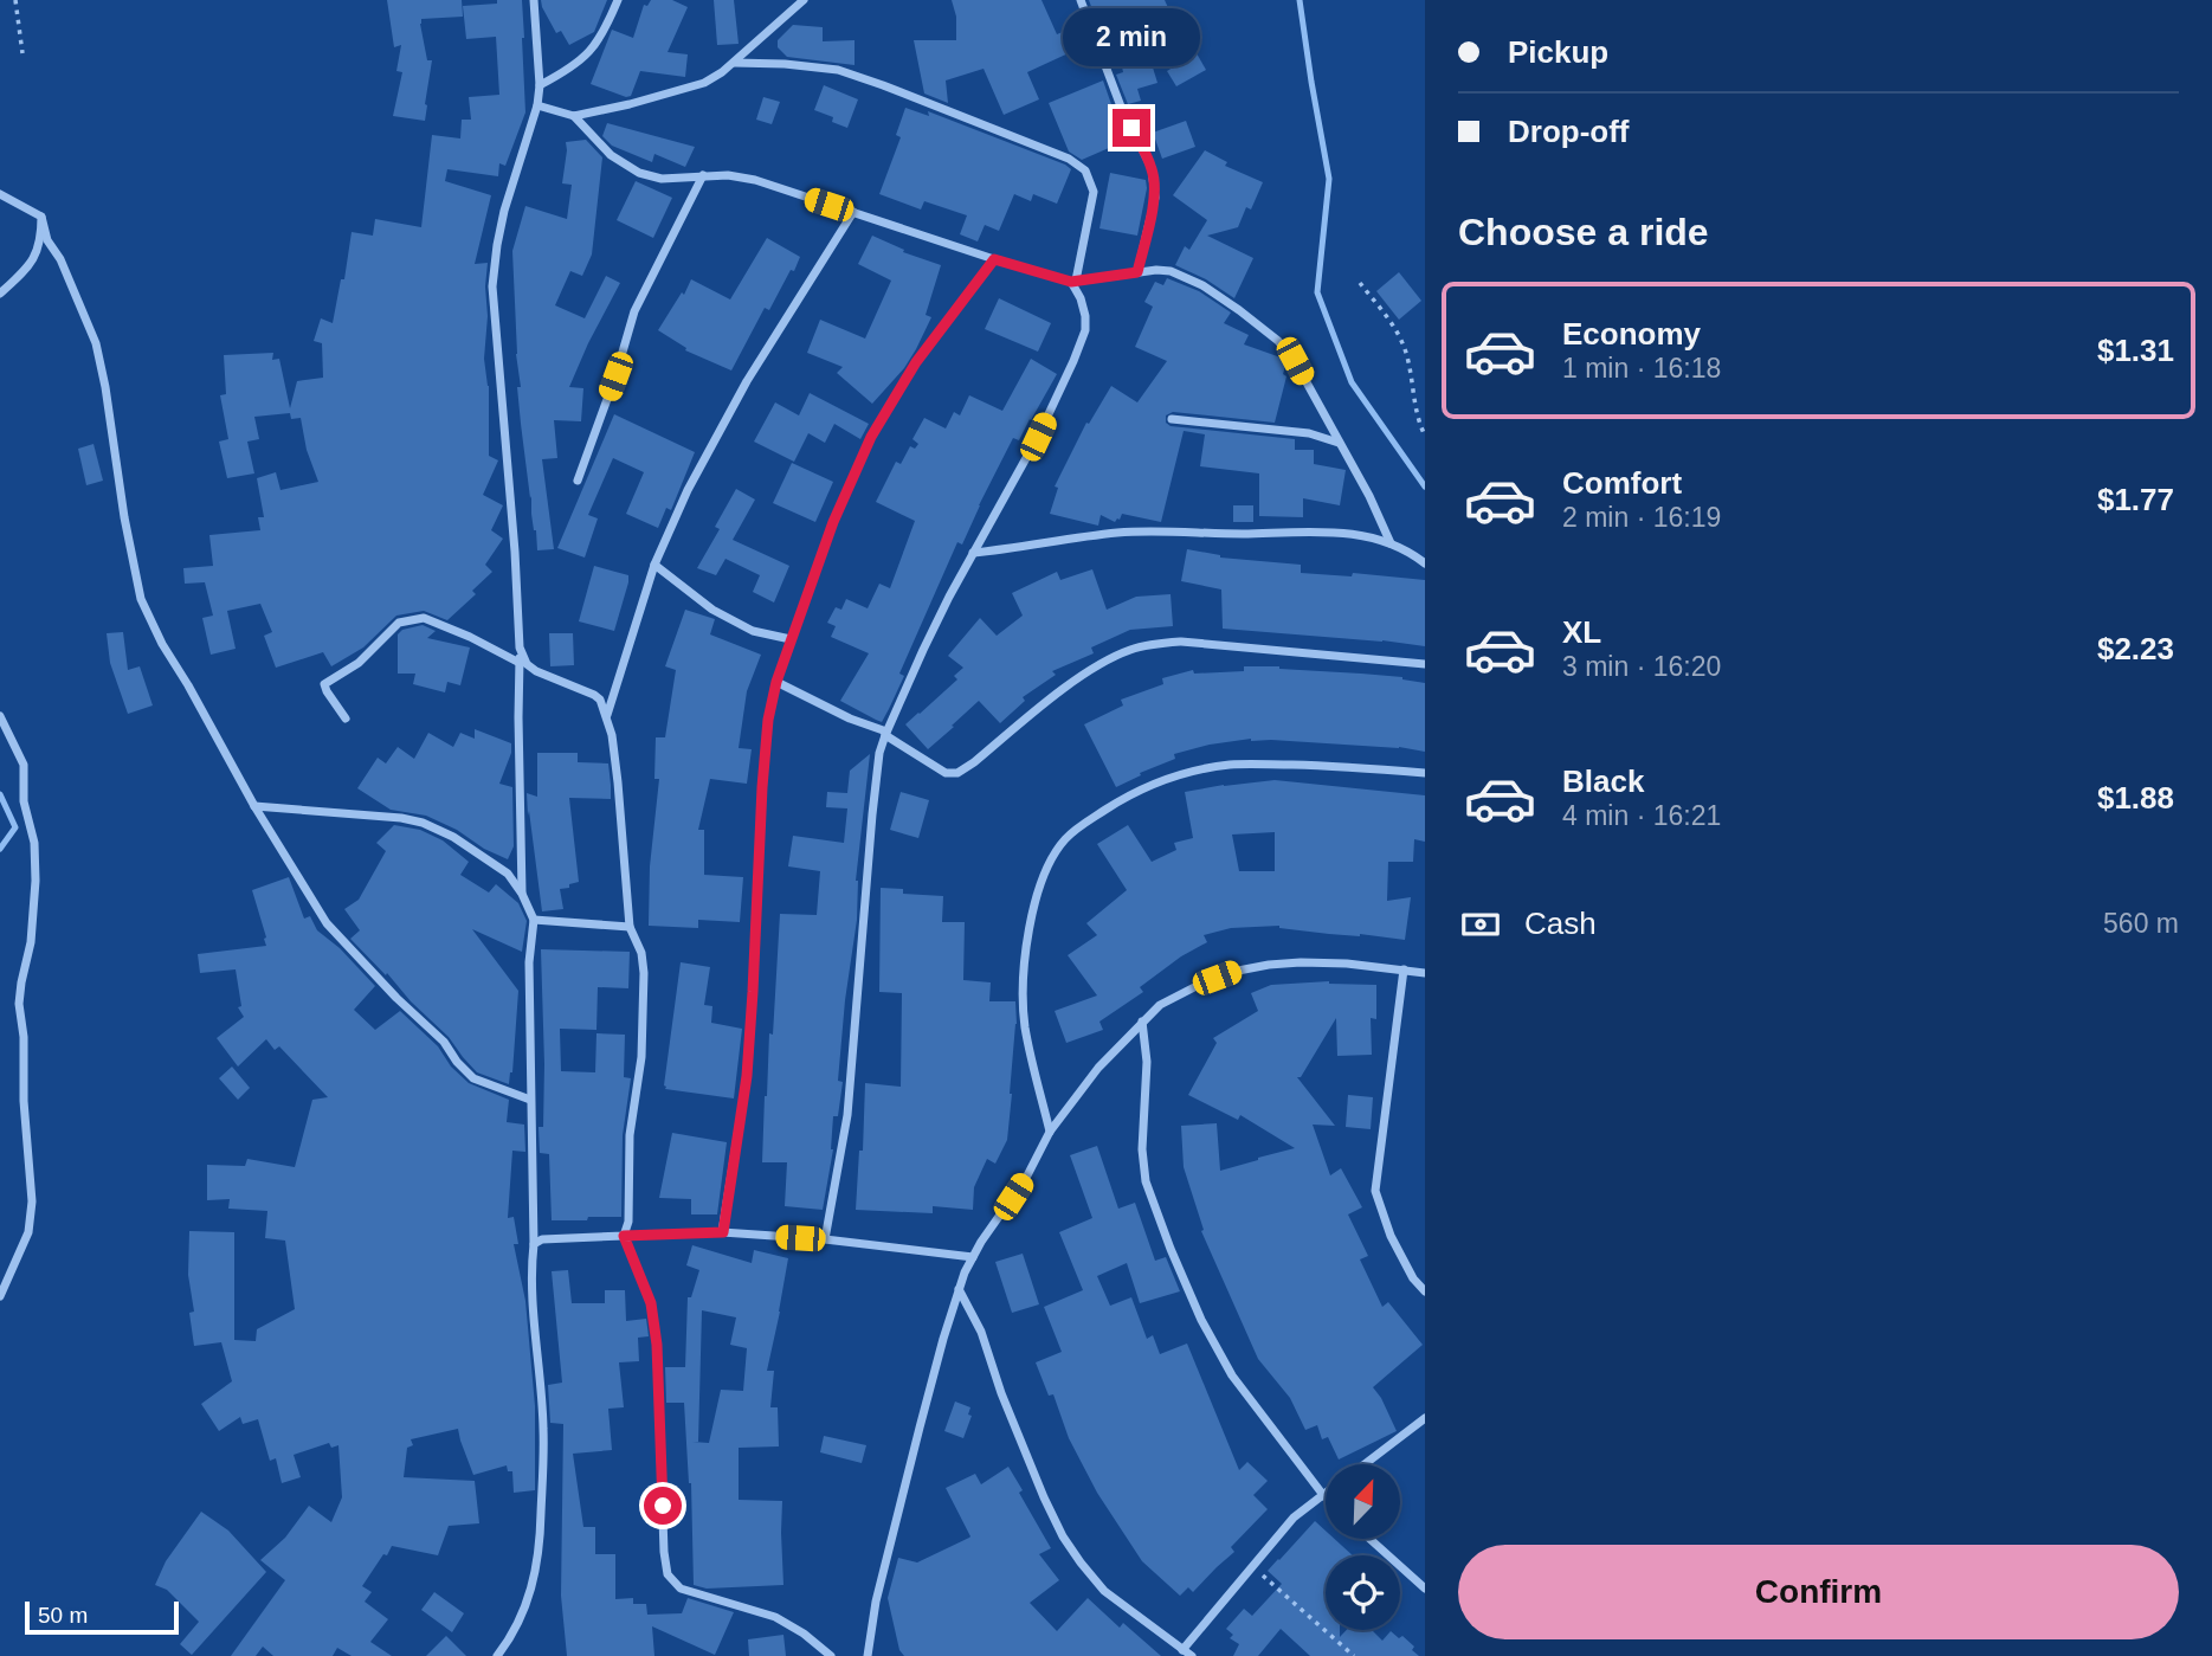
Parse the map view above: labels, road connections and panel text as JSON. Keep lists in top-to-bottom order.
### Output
{
  "scale_bar": "50 m",
  "north": "top right",
  "page": {
    "banner": ["Pickup", "Drop-off"],
    "bubble": "2 min",
    "heading": "Choose a ride",
    "list": [
      {
        "name": "Economy",
        "note": "1 min · 16:18",
        "value": "$1.31"
      },
      {
        "name": "Comfort",
        "note": "2 min · 16:19",
        "value": "$1.77"
      },
      {
        "name": "XL",
        "note": "3 min · 16:20",
        "value": "$2.23"
      },
      {
        "name": "Black",
        "note": "4 min · 16:21",
        "value": "$1.88"
      }
    ],
    "pay": ["Cash", "560 m"],
    "buttons": "Confirm",
    "scale": "50 m"
  }
}
